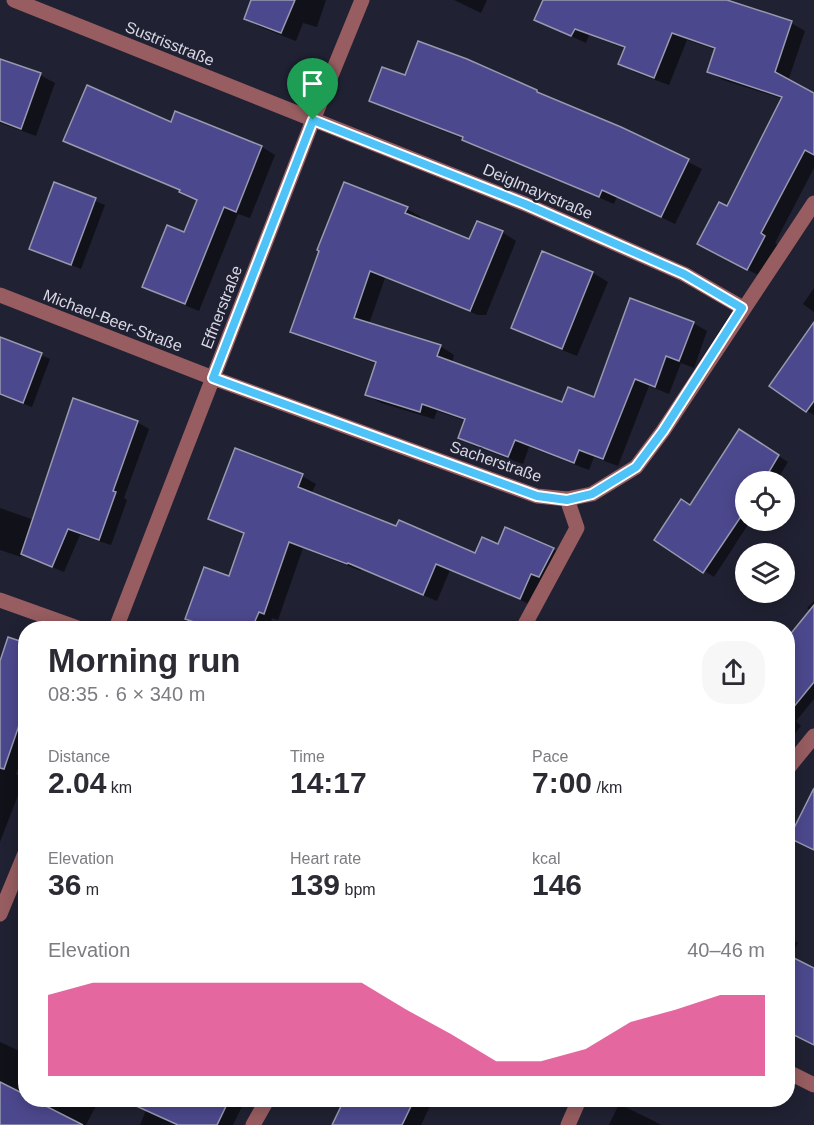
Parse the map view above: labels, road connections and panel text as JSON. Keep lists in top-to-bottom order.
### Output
{
  "streets": {
    "street": [
      "Sustrisstraße",
      "Deiglmayrstraße",
      "Effnerstraße",
      "Michael-Beer-Straße",
      "Sacherstraße"
    ]
  },
  "crossings": [
    ["Sustrisstraße", "Deiglmayrstraße"],
    ["Sustrisstraße", "Effnerstraße"],
    ["Deiglmayrstraße", "Effnerstraße"],
    ["Deiglmayrstraße", "Sacherstraße"],
    ["Effnerstraße", "Michael-Beer-Straße"],
    ["Effnerstraße", "Sacherstraße"],
    ["Michael-Beer-Straße", "Sacherstraße"]
  ],
  "page": {
    "heading": ["Morning run", "08:35 · 6 × 340 m"],
    "stats": [
      ["Distance", "2.04 km"],
      ["Time", "14:17"],
      ["Pace", "7:00 /km"],
      ["Elevation", "36 m"],
      ["Heart rate", "139 bpm"],
      ["kcal", "146"]
    ],
    "chart": ["Elevation", "40–46 m"]
  }
}
